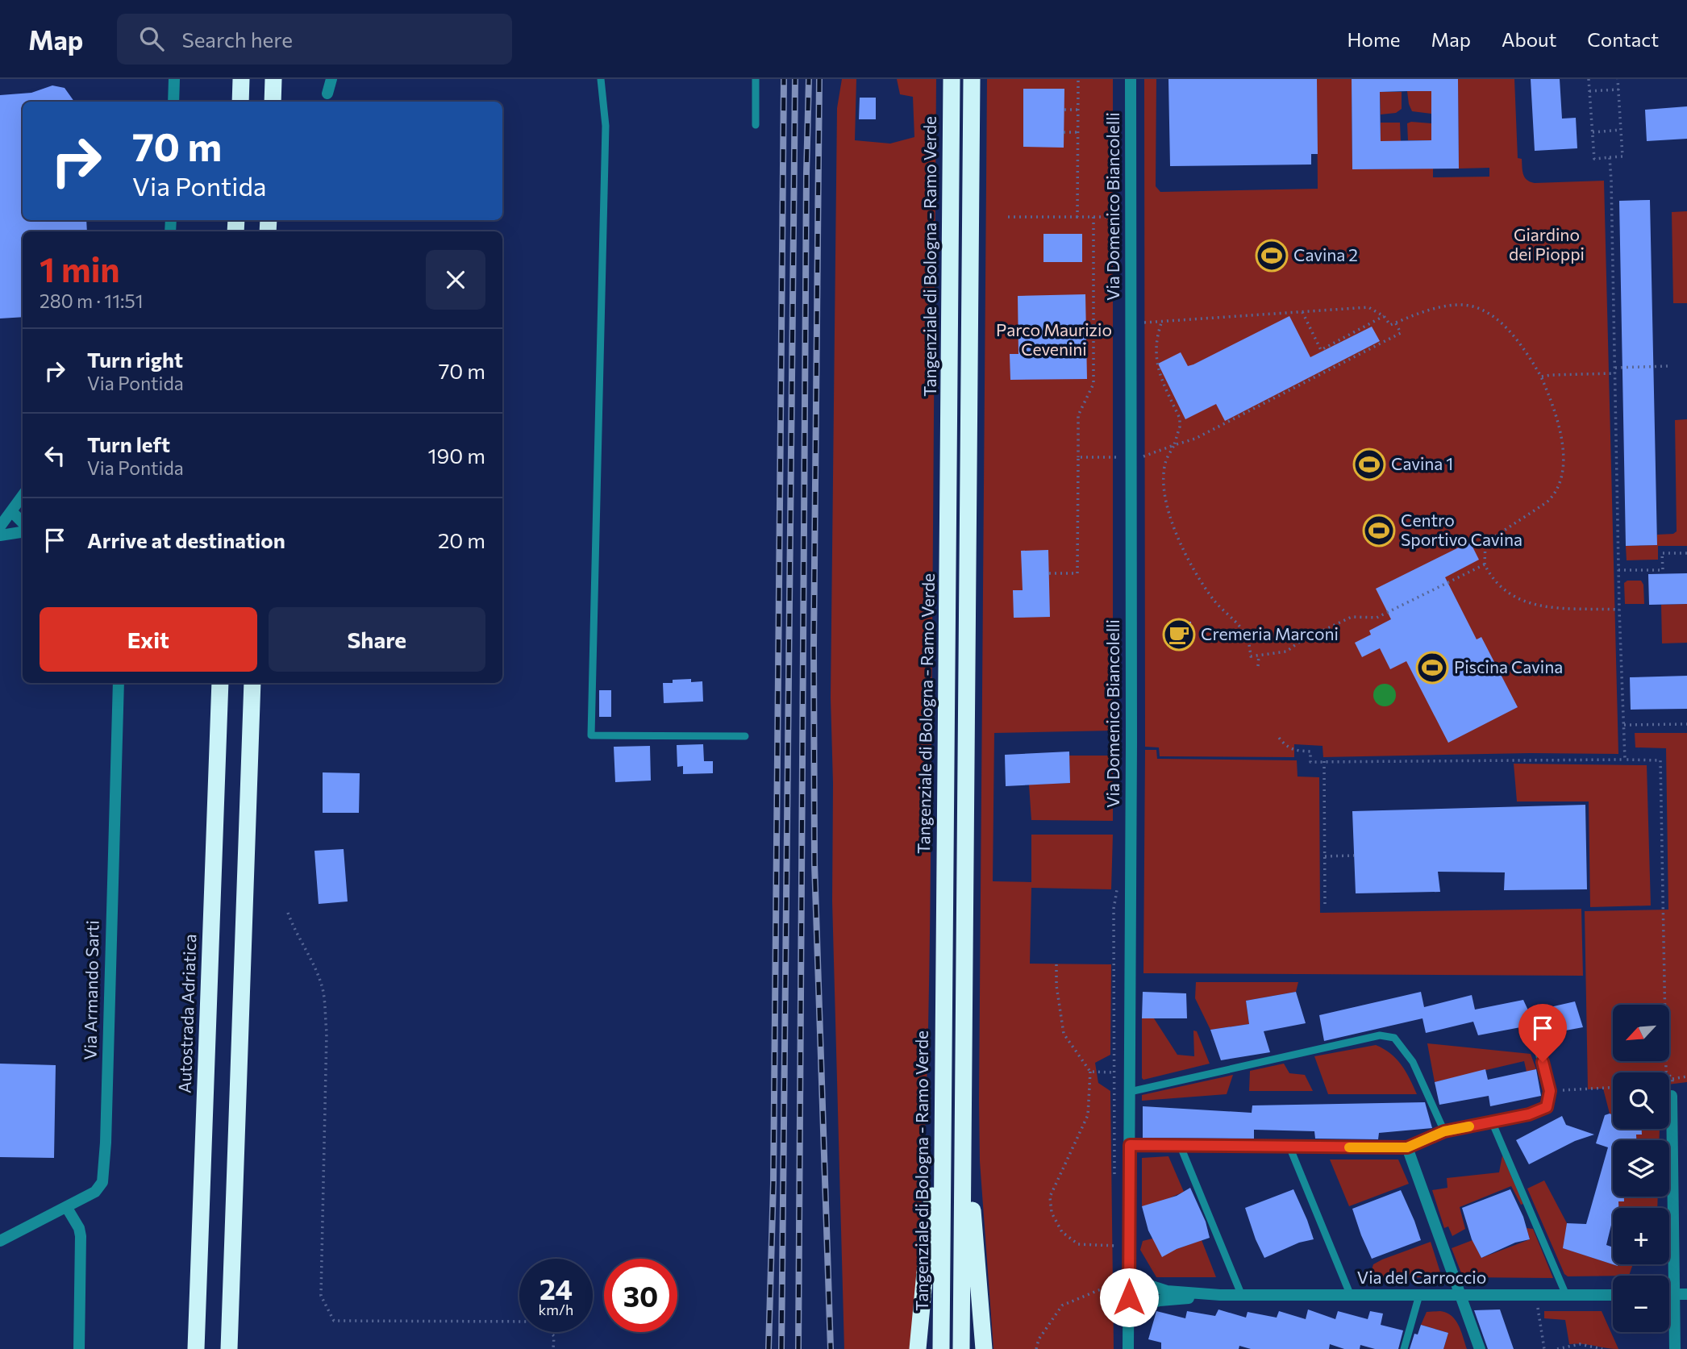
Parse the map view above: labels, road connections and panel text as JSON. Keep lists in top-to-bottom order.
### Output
{
  "streets": {
    "highway": ["Tangenziale di Bologna - Ramo Verde", "Autostrada Adriatica"],
    "street": ["Via Domenico Biancolelli", "Via Armando Sarti", "Via del Carroccio"]
  },
  "crossings": [
    ["Via Domenico Biancolelli", "Via del Carroccio"]
  ],
  "parks": ["Giardino dei Pioppi", "Parco Maurizio Cevenini"],
  "places": {
    "sports": [
      "Cavina 2",
      "Cavina 1",
      "Centro Sportivo Cavina",
      "Piscina Cavina"
    ],
    "cafe": ["Cremeria Marconi"]
  },
  "north": "bottom left",
  "page": {
    "header": "Map",
    "search": "Search here",
    "nav": [
      "Home",
      "Map",
      "About",
      "Contact"
    ],
    "turn": ["70 m", "Via Pontida"],
    "heading": ["1 min", "280 m · 11:51"],
    "list": [
      {
        "name": "Turn right",
        "note": "Via Pontida",
        "value": "70 m"
      },
      {
        "name": "Turn left",
        "note": "Via Pontida",
        "value": "190 m"
      },
      {
        "name": "Arrive at destination",
        "value": "20 m"
      }
    ],
    "buttons": ["Exit", "Share"],
    "map_buttons": ["+", "−"],
    "speed": "24 km/h",
    "limit": "30"
  }
}
